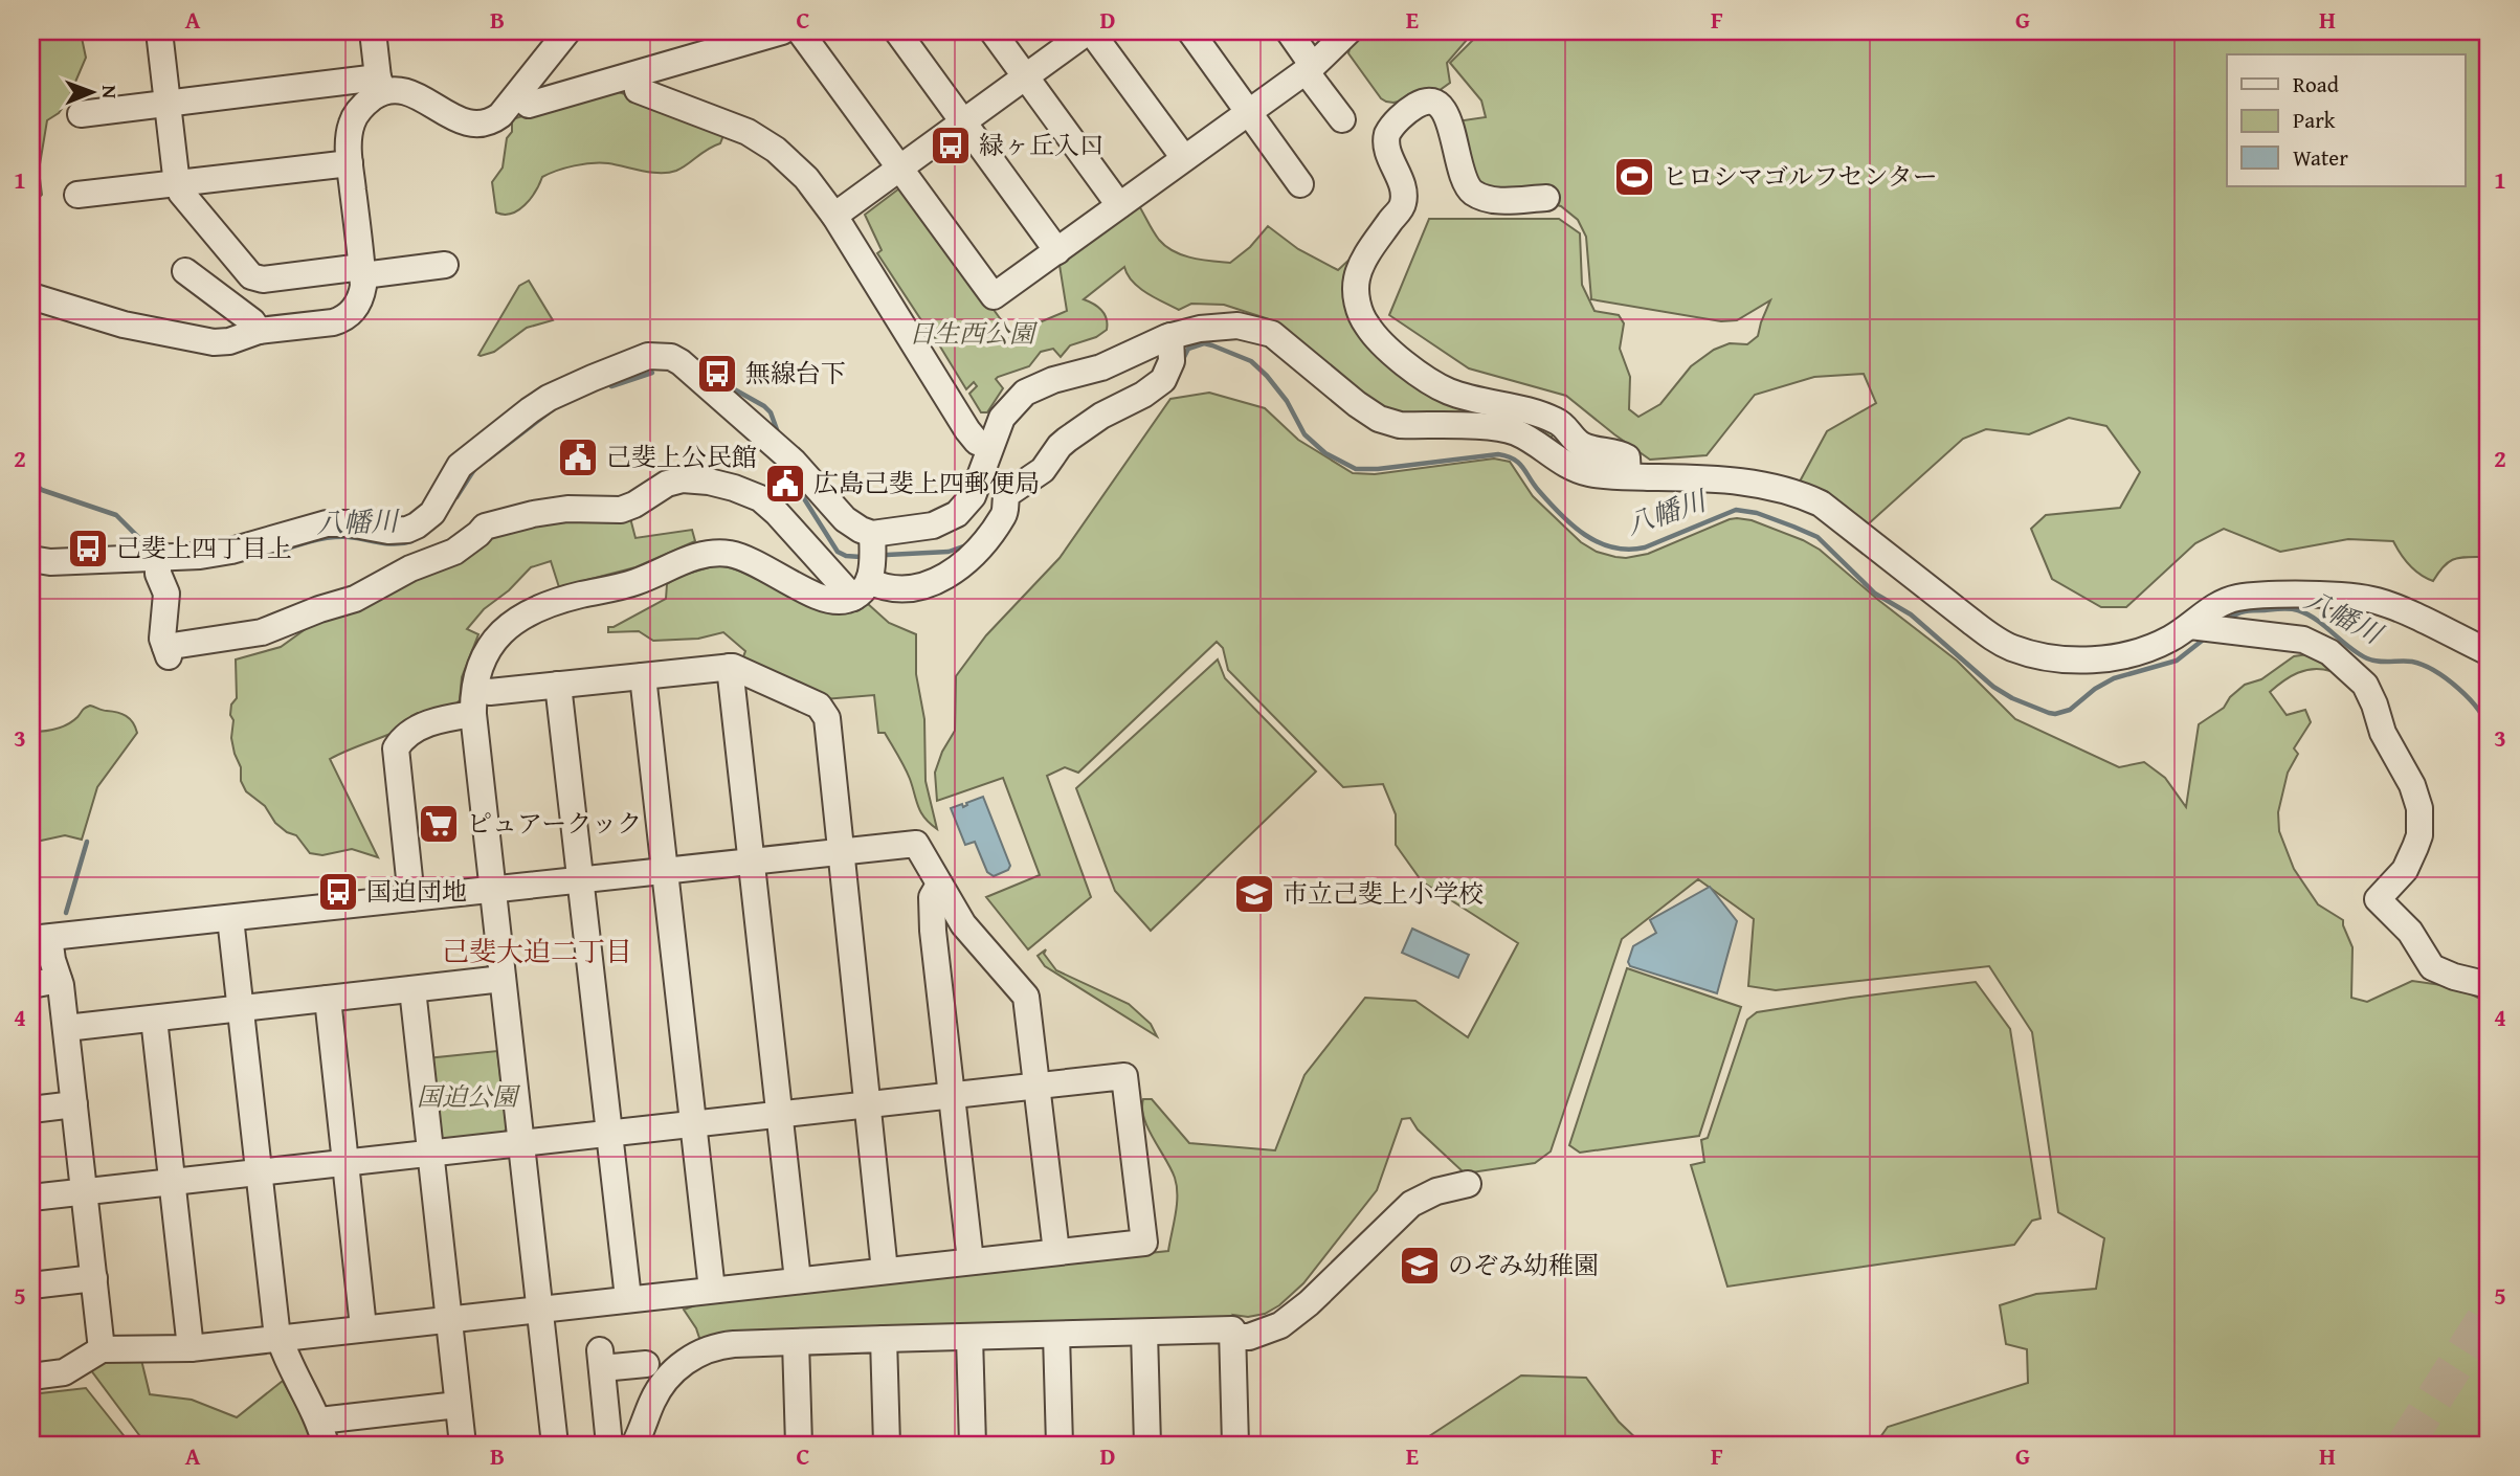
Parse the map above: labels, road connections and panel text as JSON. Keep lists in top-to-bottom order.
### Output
{
  "districts": ["己斐大迫二丁目"],
  "water": ["八幡川"],
  "parks": ["日生西公園", "国迫公園"],
  "places": {
    "bus stop": [
      "緑ヶ丘入口",
      "無線台下",
      "己斐上四丁目上",
      "国迫団地"
    ],
    "sports": ["ヒロシマゴルフセンター"],
    "public building": ["己斐上公民館", "広島己斐上四郵便局"],
    "supermarket": ["ピュアークック"],
    "school or university": ["市立己斐上小学校", "のぞみ幼稚園"]
  },
  "legend": ["Road", "Park", "Water"],
  "north": "right",
  "grid": {
    "columns": [
      "A",
      "B",
      "C",
      "D",
      "E",
      "F",
      "G",
      "H"
    ],
    "rows": [
      "1",
      "2",
      "3",
      "4",
      "5"
    ]
  }
}
